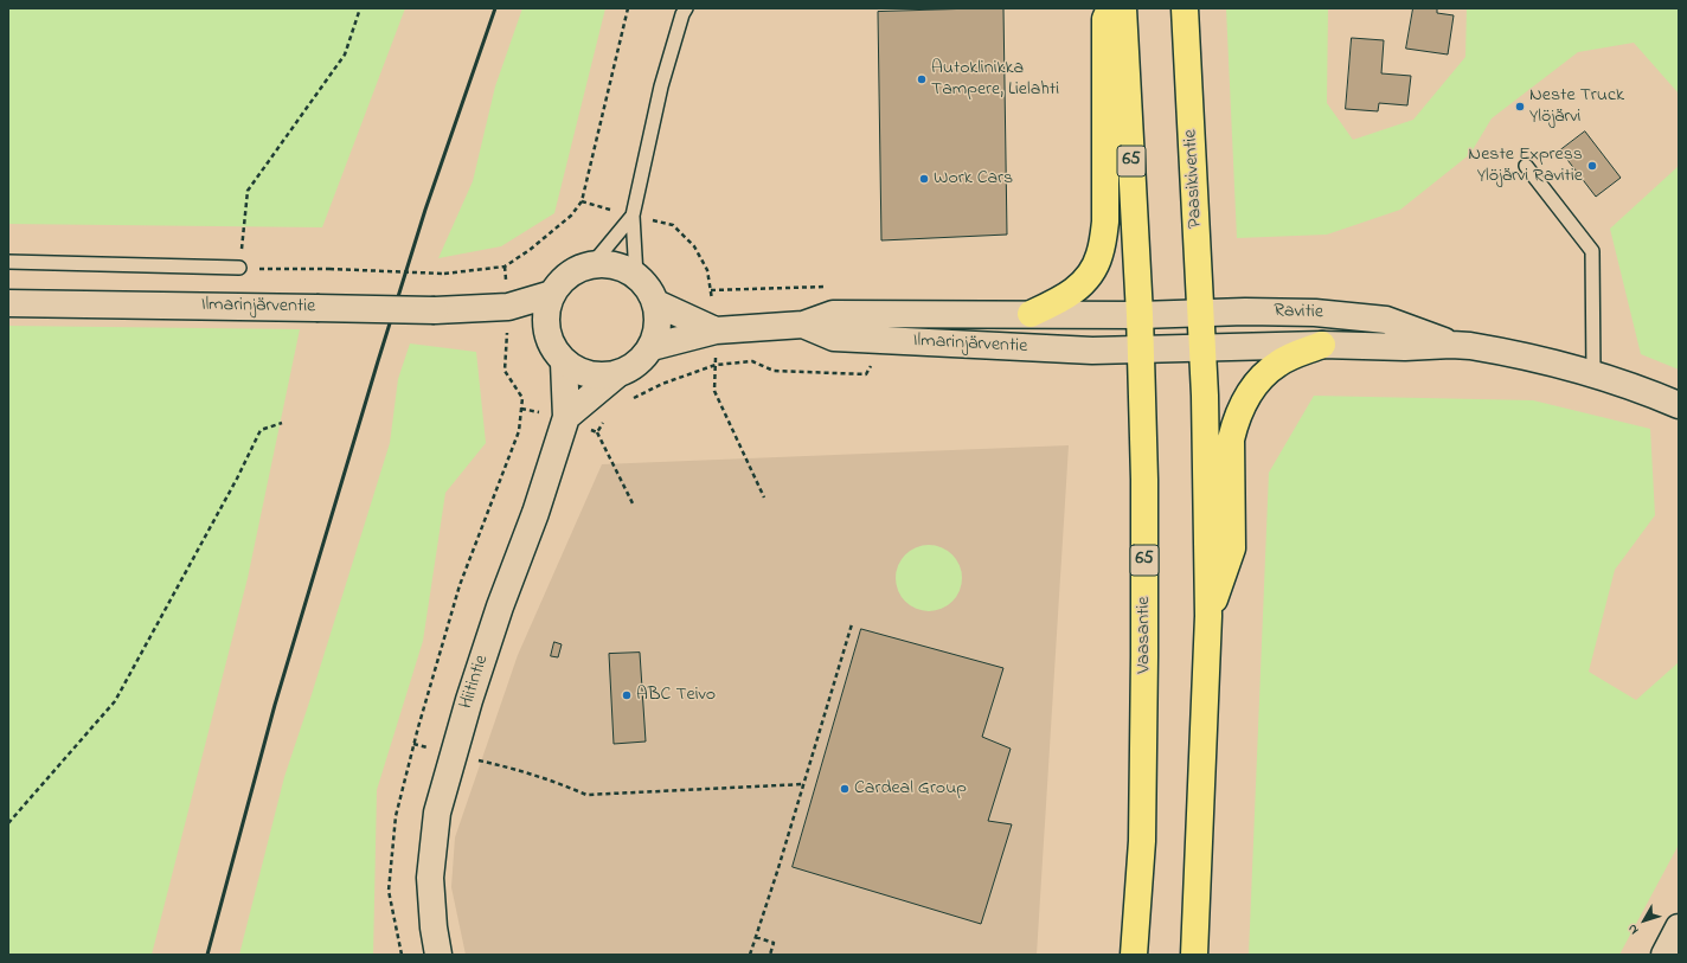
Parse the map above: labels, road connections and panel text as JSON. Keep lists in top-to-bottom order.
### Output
{
  "streets": {
    "highway": ["65", "Paasikiventie", "Vaasantie"],
    "main road": ["Ilmarinjärventie", "Ravitie", "Hiitintie"]
  },
  "crossings": [
    ["65", "Ilmarinjärventie"],
    ["65", "Ravitie"],
    ["65", "Vaasantie"],
    ["Paasikiventie", "Ravitie"],
    ["Ilmarinjärventie", "Ravitie"],
    ["Ilmarinjärventie", "Vaasantie"],
    ["Ilmarinjärventie", "Hiitintie"],
    ["Ravitie", "Vaasantie"]
  ],
  "places": [
    "Autoklinikka Tampere, Lielahti",
    "Neste Truck Ylöjärvi",
    "Neste Express Ylöjärvi Ravitie",
    "Work Cars",
    "ABC Teivo",
    "Cardeal Group"
  ],
  "north": "bottom left"
}
